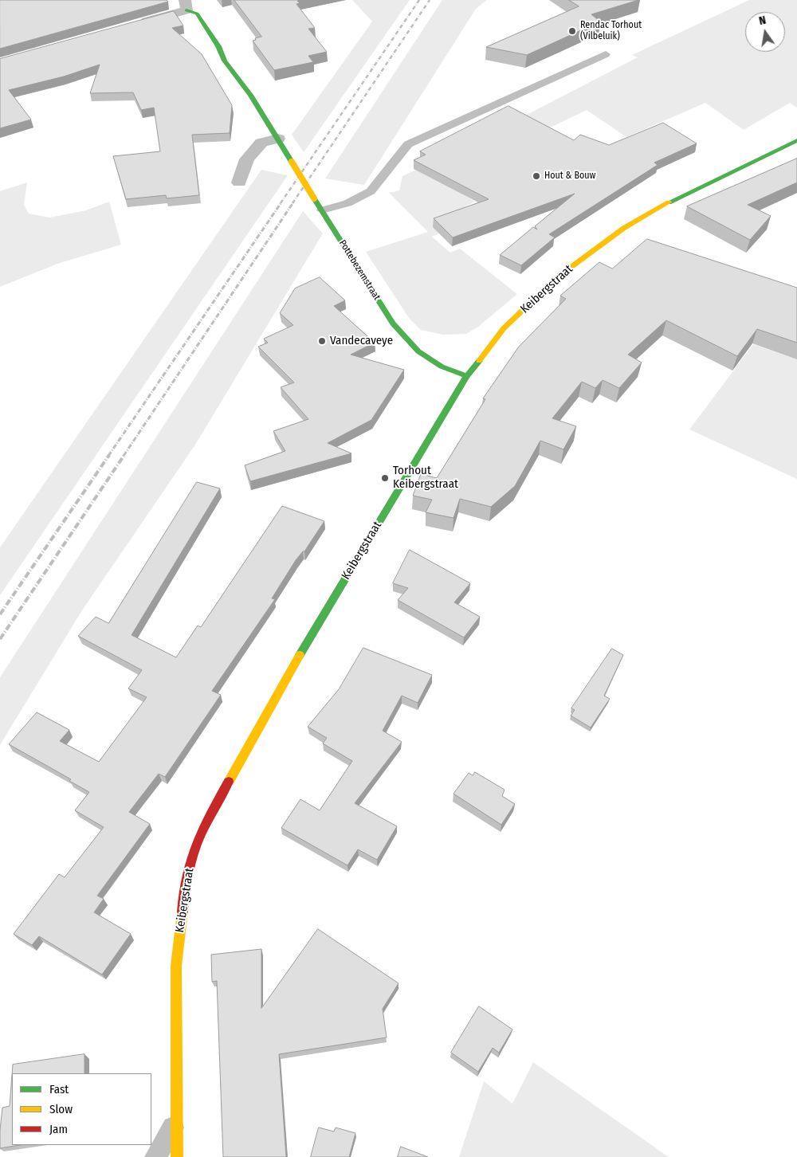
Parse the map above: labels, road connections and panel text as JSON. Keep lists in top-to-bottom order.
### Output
{
  "streets": {
    "street": ["Pottebezemstraat", "Keibergstraat"]
  },
  "crossings": [
    ["Pottebezemstraat", "Keibergstraat"]
  ],
  "places": [
    "Rendac Torhout (Vilbeluik)",
    "Hout & Bouw",
    "Vandecaveye",
    "Torhout Keibergstraat"
  ],
  "legend": ["Fast", "Slow", "Jam"],
  "north": "top"
}
